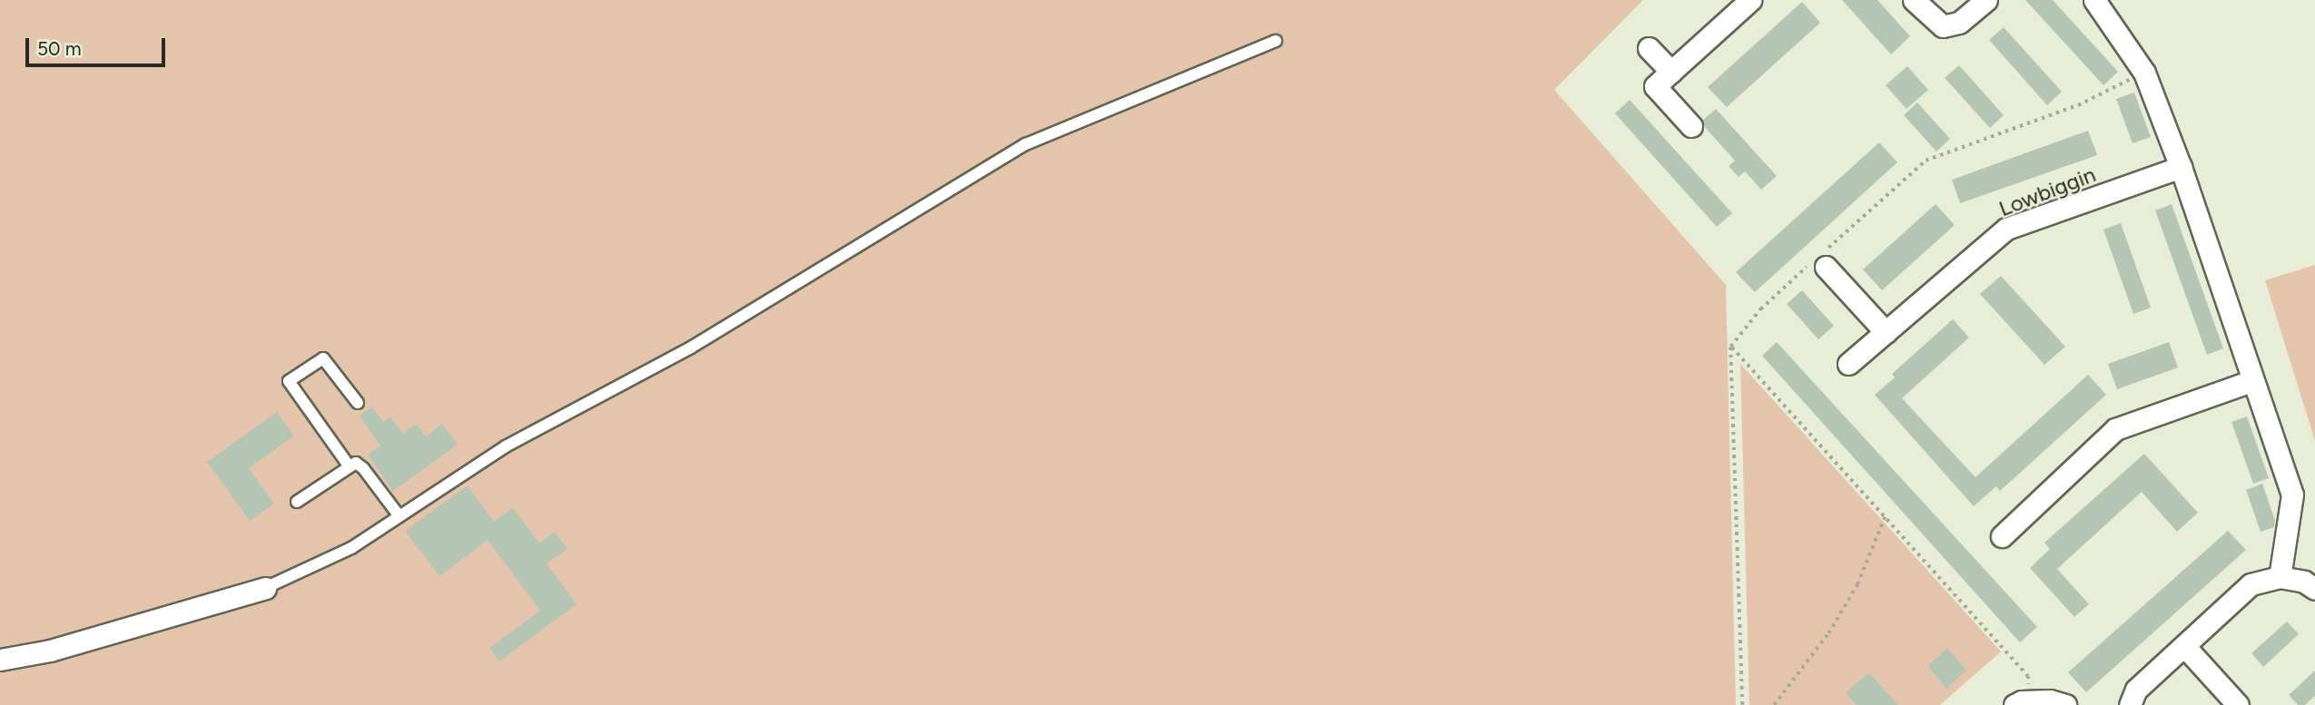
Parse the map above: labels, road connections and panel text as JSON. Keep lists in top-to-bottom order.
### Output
{
  "streets": {
    "street": ["Lowbiggin"]
  },
  "scale_bar": "50 m"
}
